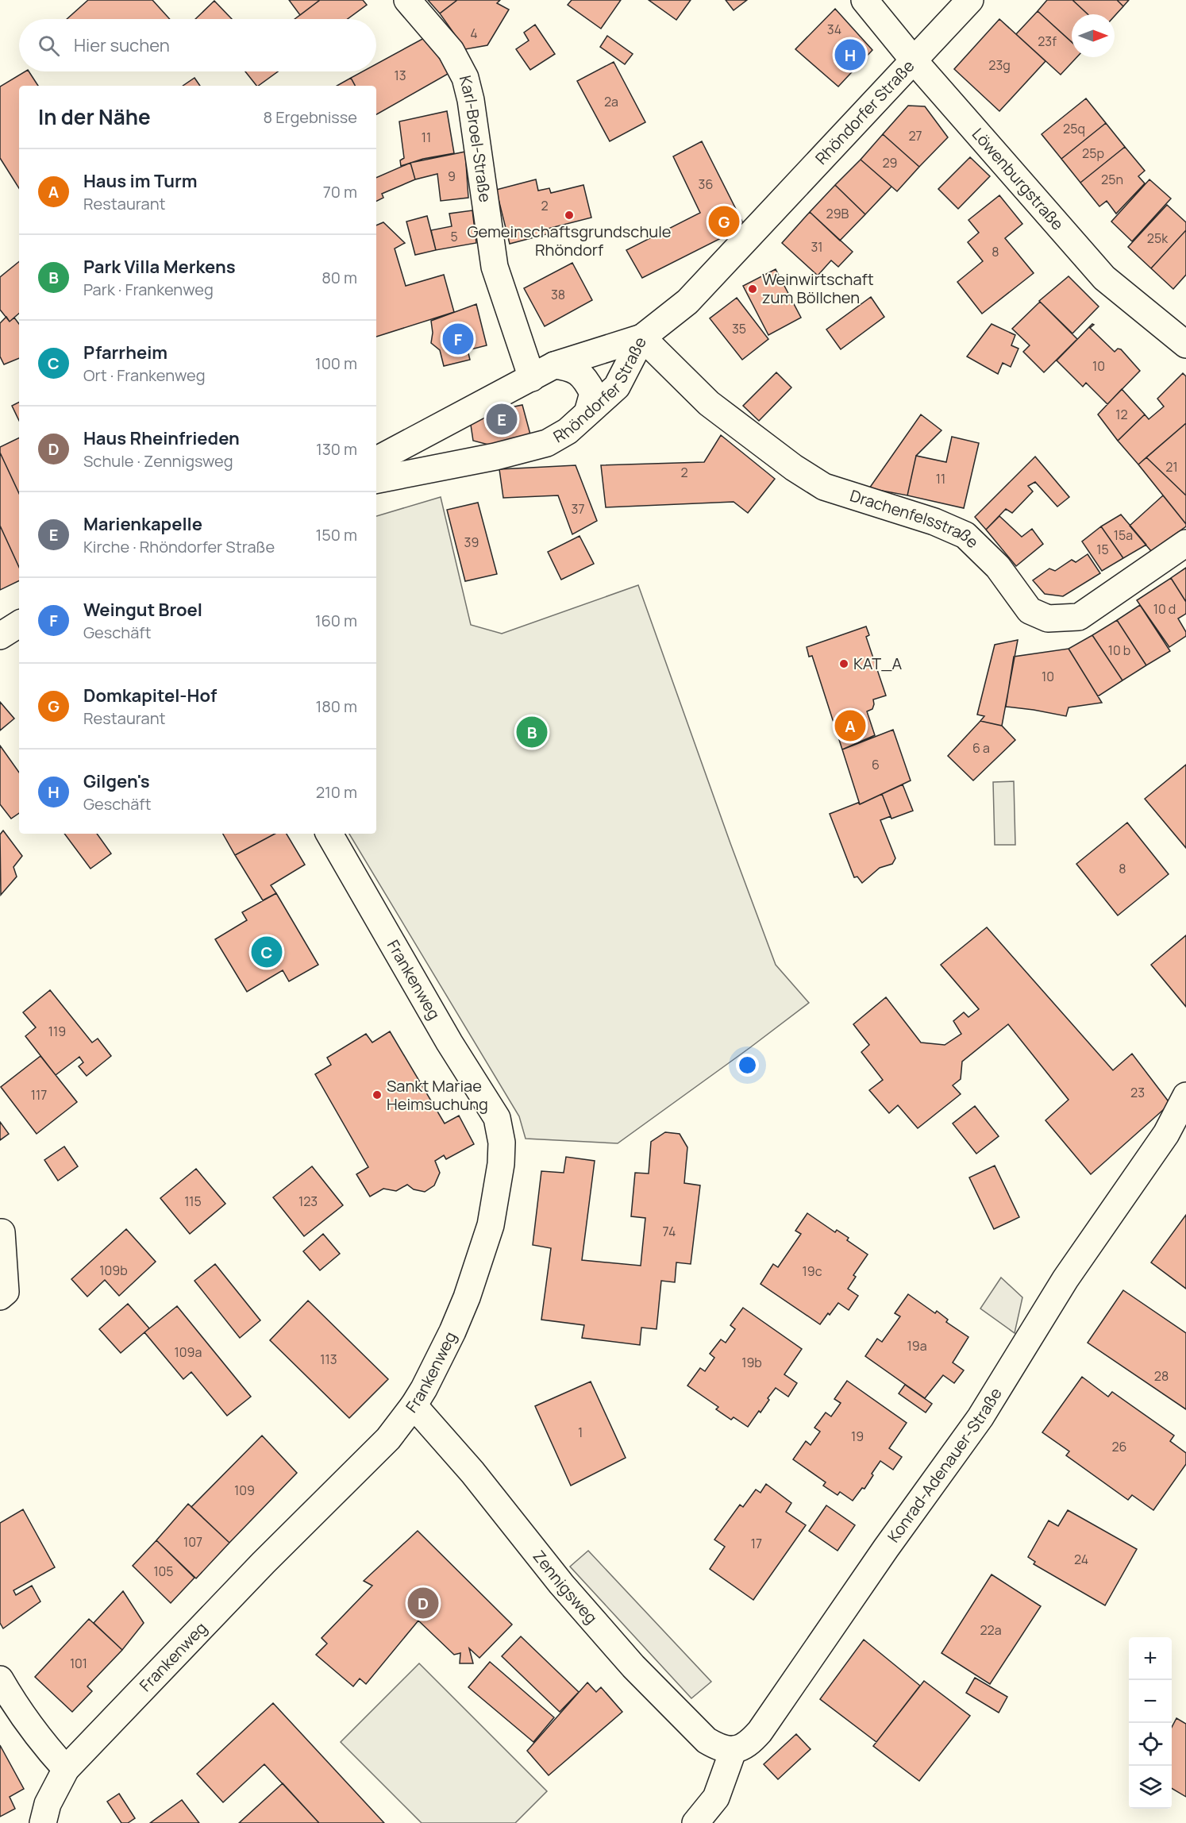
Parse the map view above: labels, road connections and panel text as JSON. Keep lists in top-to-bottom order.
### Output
{
  "streets": {
    "street": [
      "Rhöndorfer Straße",
      "Karl-Broel-Straße",
      "Löwenburgstraße",
      "Drachenfelsstraße",
      "Frankenweg",
      "Konrad-Adenauer-Straße",
      "Zennigsweg"
    ]
  },
  "crossings": [
    ["Rhöndorfer Straße", "Löwenburgstraße"],
    ["Rhöndorfer Straße", "Drachenfelsstraße"],
    ["Frankenweg", "Zennigsweg"],
    ["Konrad-Adenauer-Straße", "Zennigsweg"]
  ],
  "places": [
    "Gemeinschaftsgrundschule Rhöndorf",
    "Weinwirtschaft zum Böllchen",
    "KAT_A",
    "Sankt Mariae Heimsuchung"
  ],
  "house_numbers": [
    "34",
    "4",
    "23f",
    "23g",
    "13",
    "2a",
    "25q",
    "27",
    "11",
    "25p",
    "29",
    "9",
    "25n",
    "36",
    "2",
    "29B",
    "5",
    "25k",
    "31",
    "8",
    "38",
    "35",
    "10",
    "12",
    "21",
    "2",
    "11",
    "37",
    "15a",
    "39",
    "15",
    "10 d",
    "10 b",
    "10",
    "6 a",
    "6",
    "8",
    "119",
    "23",
    "117",
    "115",
    "123",
    "74",
    "109b",
    "19c",
    "19a",
    "109a",
    "113",
    "19b",
    "28",
    "1",
    "19",
    "26",
    "109",
    "107",
    "17",
    "24",
    "105",
    "22a",
    "101"
  ],
  "north": "right",
  "page": {
    "search": "Hier suchen",
    "pins": [
      "H",
      "G",
      "F",
      "E",
      "A",
      "B",
      "C",
      "D"
    ],
    "heading": ["In der Nähe", "8 Ergebnisse"],
    "list": [
      {
        "mark": "A",
        "name": "Haus im Turm",
        "note": "Restaurant",
        "value": "70 m"
      },
      {
        "mark": "B",
        "name": "Park Villa Merkens",
        "note": "Park · Frankenweg",
        "value": "80 m"
      },
      {
        "mark": "C",
        "name": "Pfarrheim",
        "note": "Ort · Frankenweg",
        "value": "100 m"
      },
      {
        "mark": "D",
        "name": "Haus Rheinfrieden",
        "note": "Schule · Zennigsweg",
        "value": "130 m"
      },
      {
        "mark": "E",
        "name": "Marienkapelle",
        "note": "Kirche · Rhöndorfer Straße",
        "value": "150 m"
      },
      {
        "mark": "F",
        "name": "Weingut Broel",
        "note": "Geschäft",
        "value": "160 m"
      },
      {
        "mark": "G",
        "name": "Domkapitel-Hof",
        "note": "Restaurant",
        "value": "180 m"
      },
      {
        "mark": "H",
        "name": "Gilgen's",
        "note": "Geschäft",
        "value": "210 m"
      }
    ],
    "map_buttons": ["+", "−"]
  }
}
